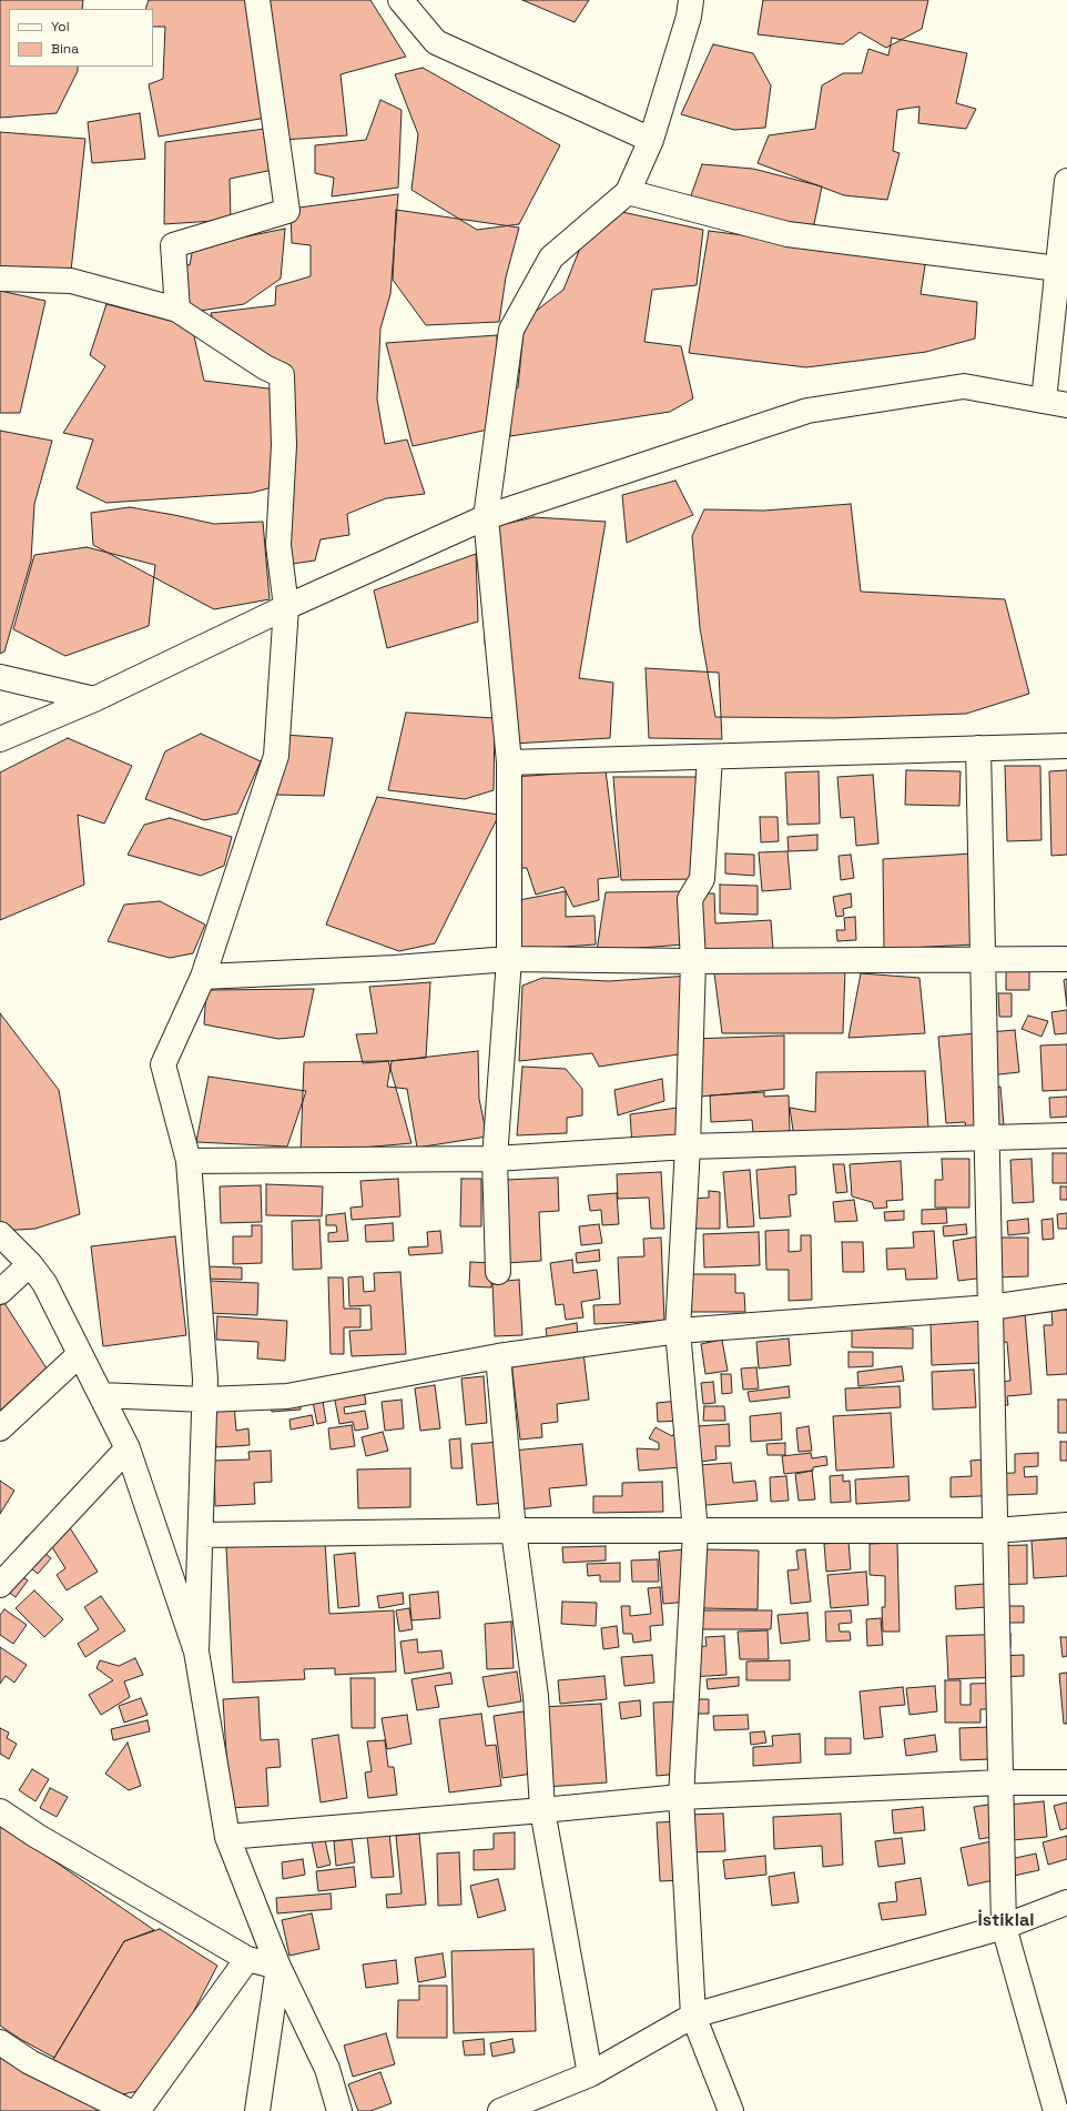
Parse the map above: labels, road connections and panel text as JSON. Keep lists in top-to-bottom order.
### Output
{
  "districts": ["İstiklal"],
  "legend": ["Yol", "Bina"]
}
